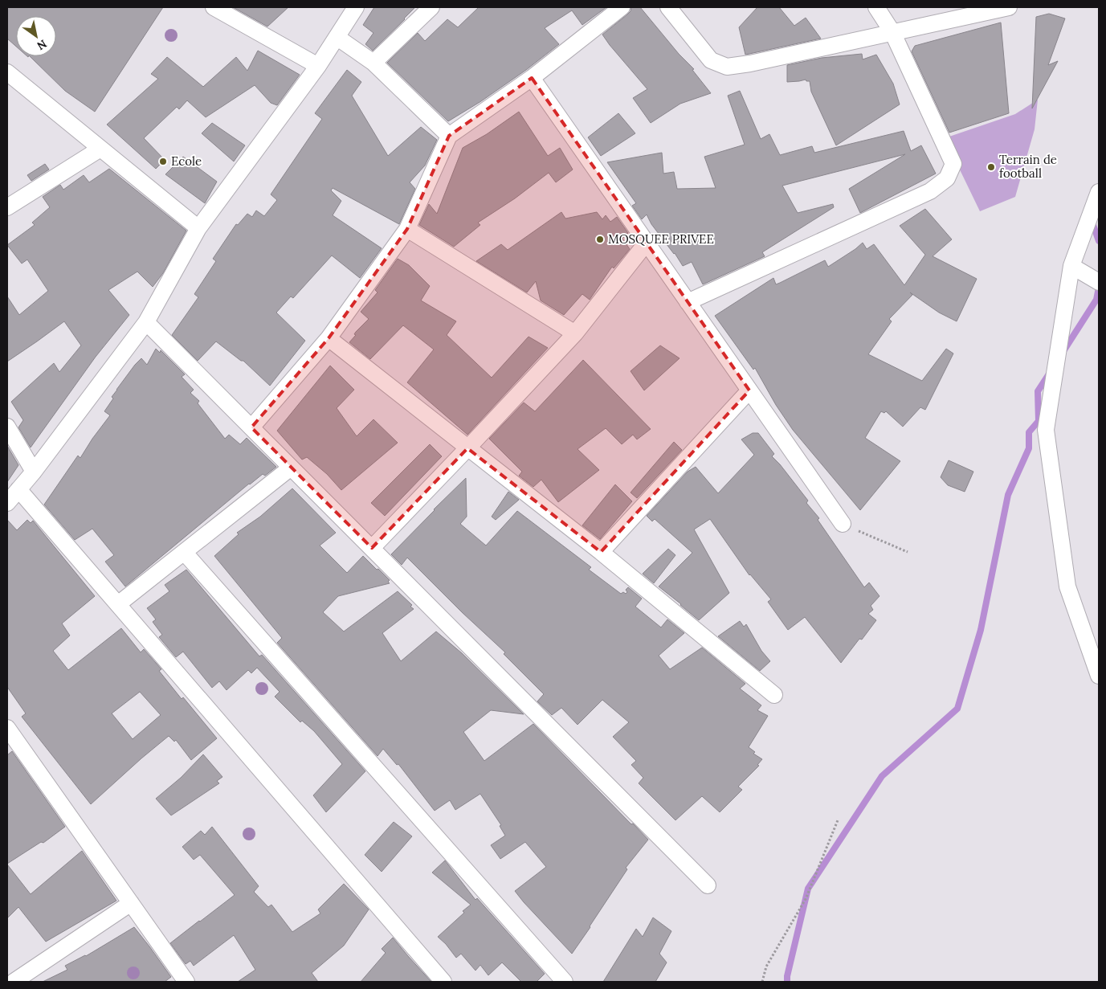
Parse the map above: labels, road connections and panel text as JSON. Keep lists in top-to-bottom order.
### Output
{
  "places": ["Ecole", "Terrain de football", "MOSQUEE PRIVEE"],
  "north": "bottom right"
}
